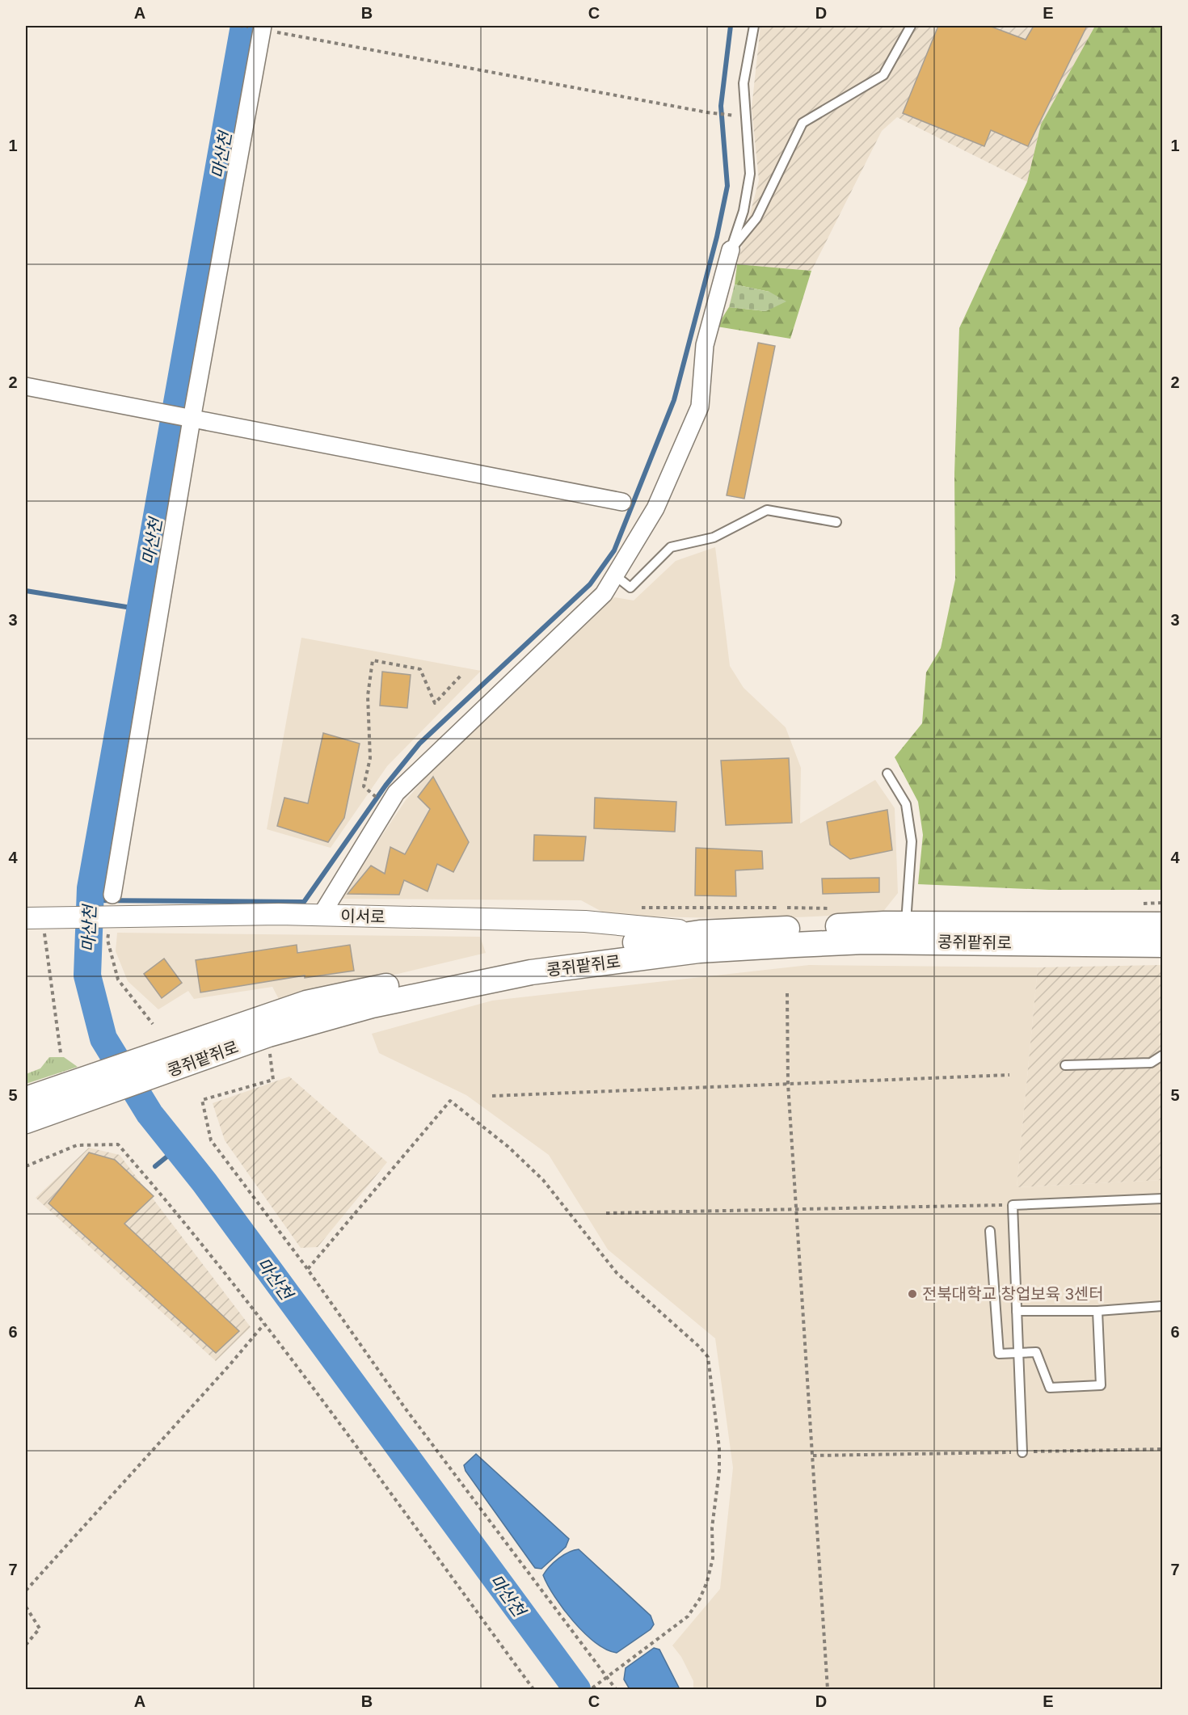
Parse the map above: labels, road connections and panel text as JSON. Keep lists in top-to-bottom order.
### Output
{
  "streets": {
    "main road": ["콩쥐팥쥐로"],
    "street": ["이서로"]
  },
  "crossings": [
    ["이서로", "콩쥐팥쥐로"]
  ],
  "water": ["마산천"],
  "places": ["전북대학교 창업보육 3센터"],
  "grid": {
    "columns": [
      "A",
      "B",
      "C",
      "D",
      "E"
    ],
    "rows": [
      "1",
      "2",
      "3",
      "4",
      "5",
      "6",
      "7"
    ]
  }
}
